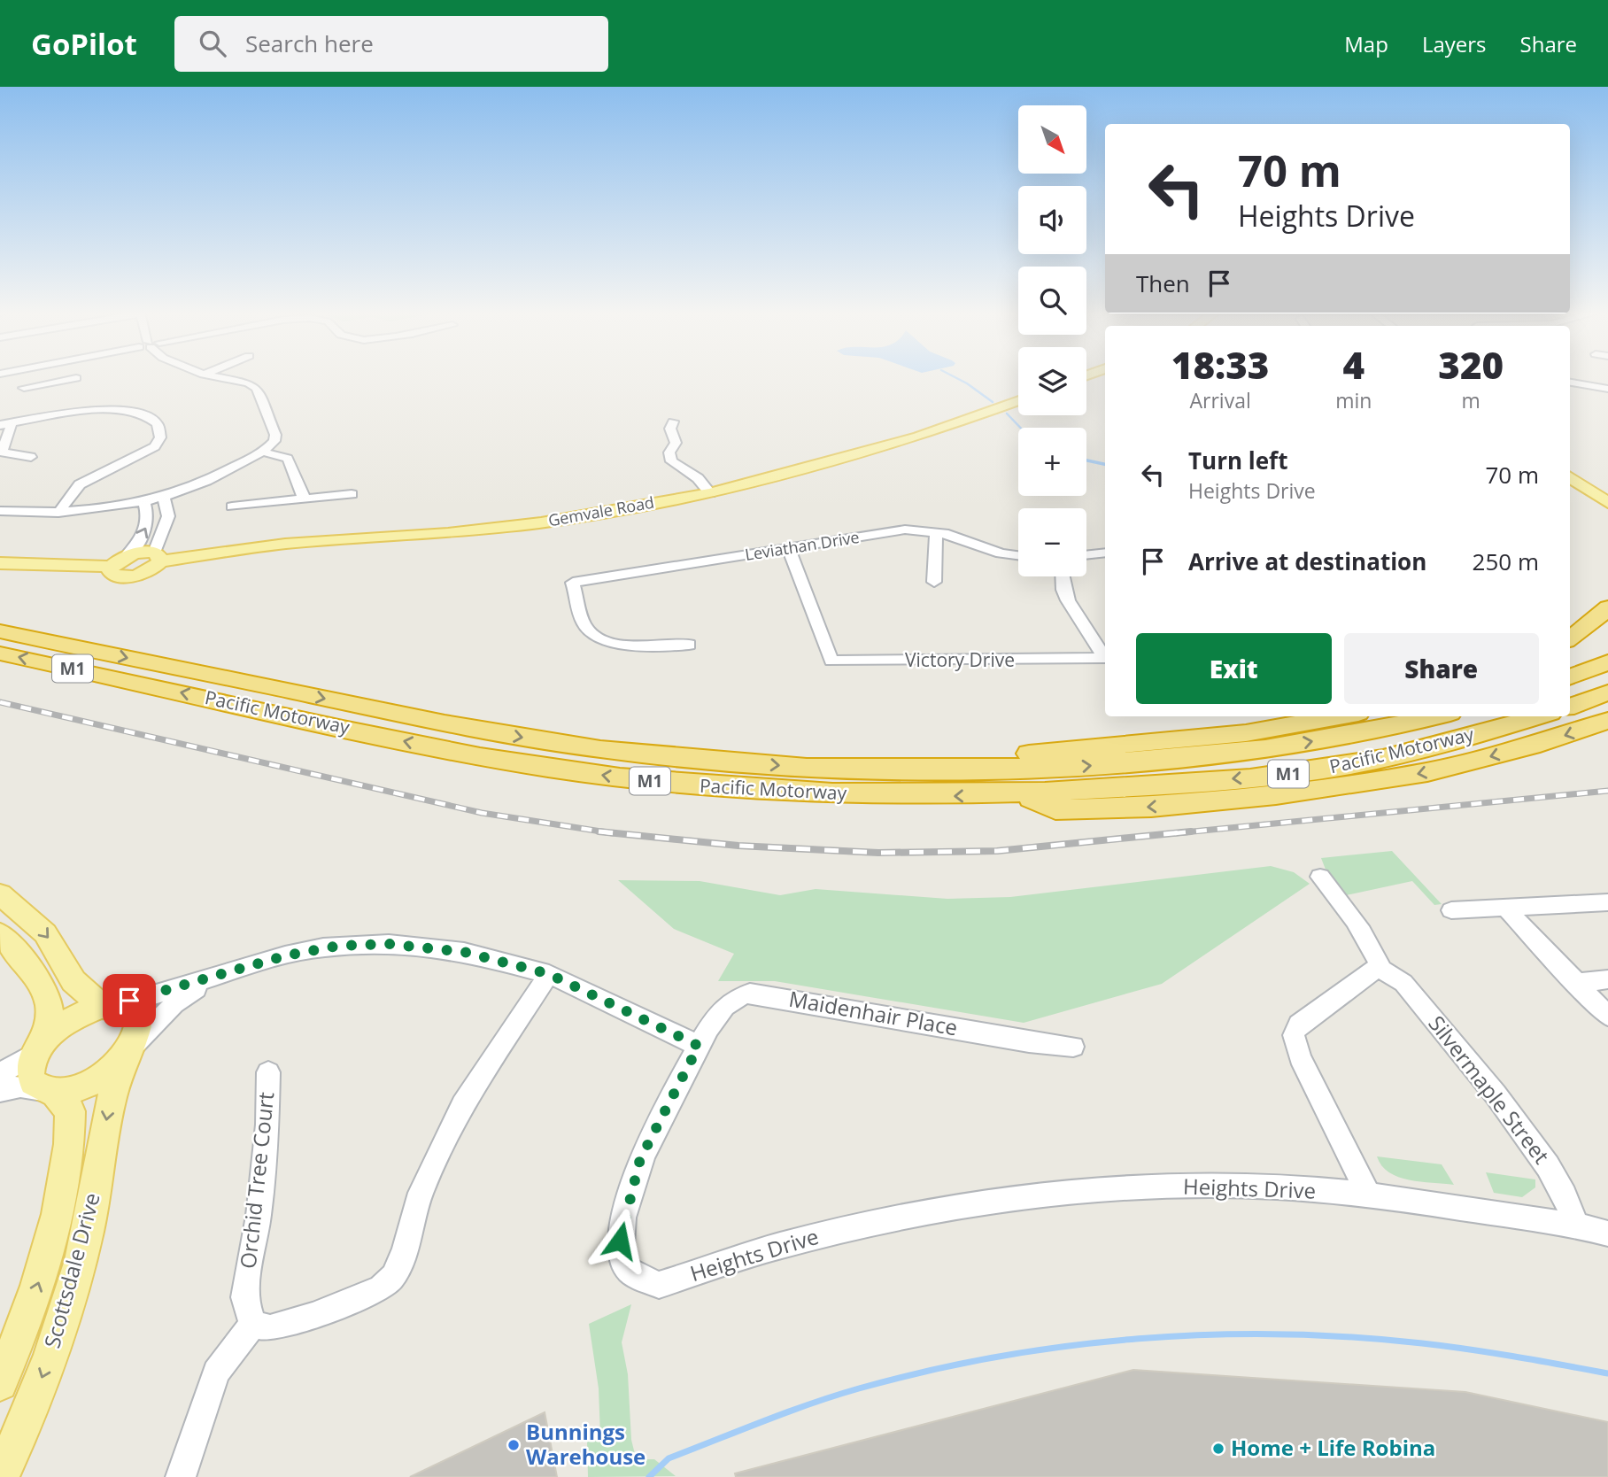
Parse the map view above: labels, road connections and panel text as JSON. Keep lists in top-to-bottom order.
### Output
{
  "streets": {
    "highway": ["M1", "Pacific Motorway"],
    "main road": ["Gemvale Road", "Scottsdale Drive"],
    "street": [
      "Leviathan Drive",
      "Victory Drive",
      "Maidenhair Place",
      "Silvermaple Street",
      "Orchid Tree Court",
      "Heights Drive"
    ]
  },
  "crossings": [
    ["Leviathan Drive", "Victory Drive"],
    ["Maidenhair Place", "Heights Drive"],
    ["Silvermaple Street", "Heights Drive"]
  ],
  "places": ["Bunnings Warehouse", "Home + Life Robina"],
  "north": "bottom right",
  "page": {
    "header": "GoPilot",
    "search": "Search here",
    "nav": ["Map", "Layers", "Share"],
    "map_buttons": ["+", "−"],
    "turn": ["70 m", "Heights Drive"],
    "then": "Then",
    "eta": [
      "18:33",
      "Arrival",
      "4",
      "min",
      "320",
      "m"
    ],
    "list": [
      {
        "name": "Turn left",
        "note": "Heights Drive",
        "value": "70 m"
      },
      {
        "name": "Arrive at destination",
        "value": "250 m"
      }
    ],
    "buttons": ["Exit", "Share"]
  }
}
